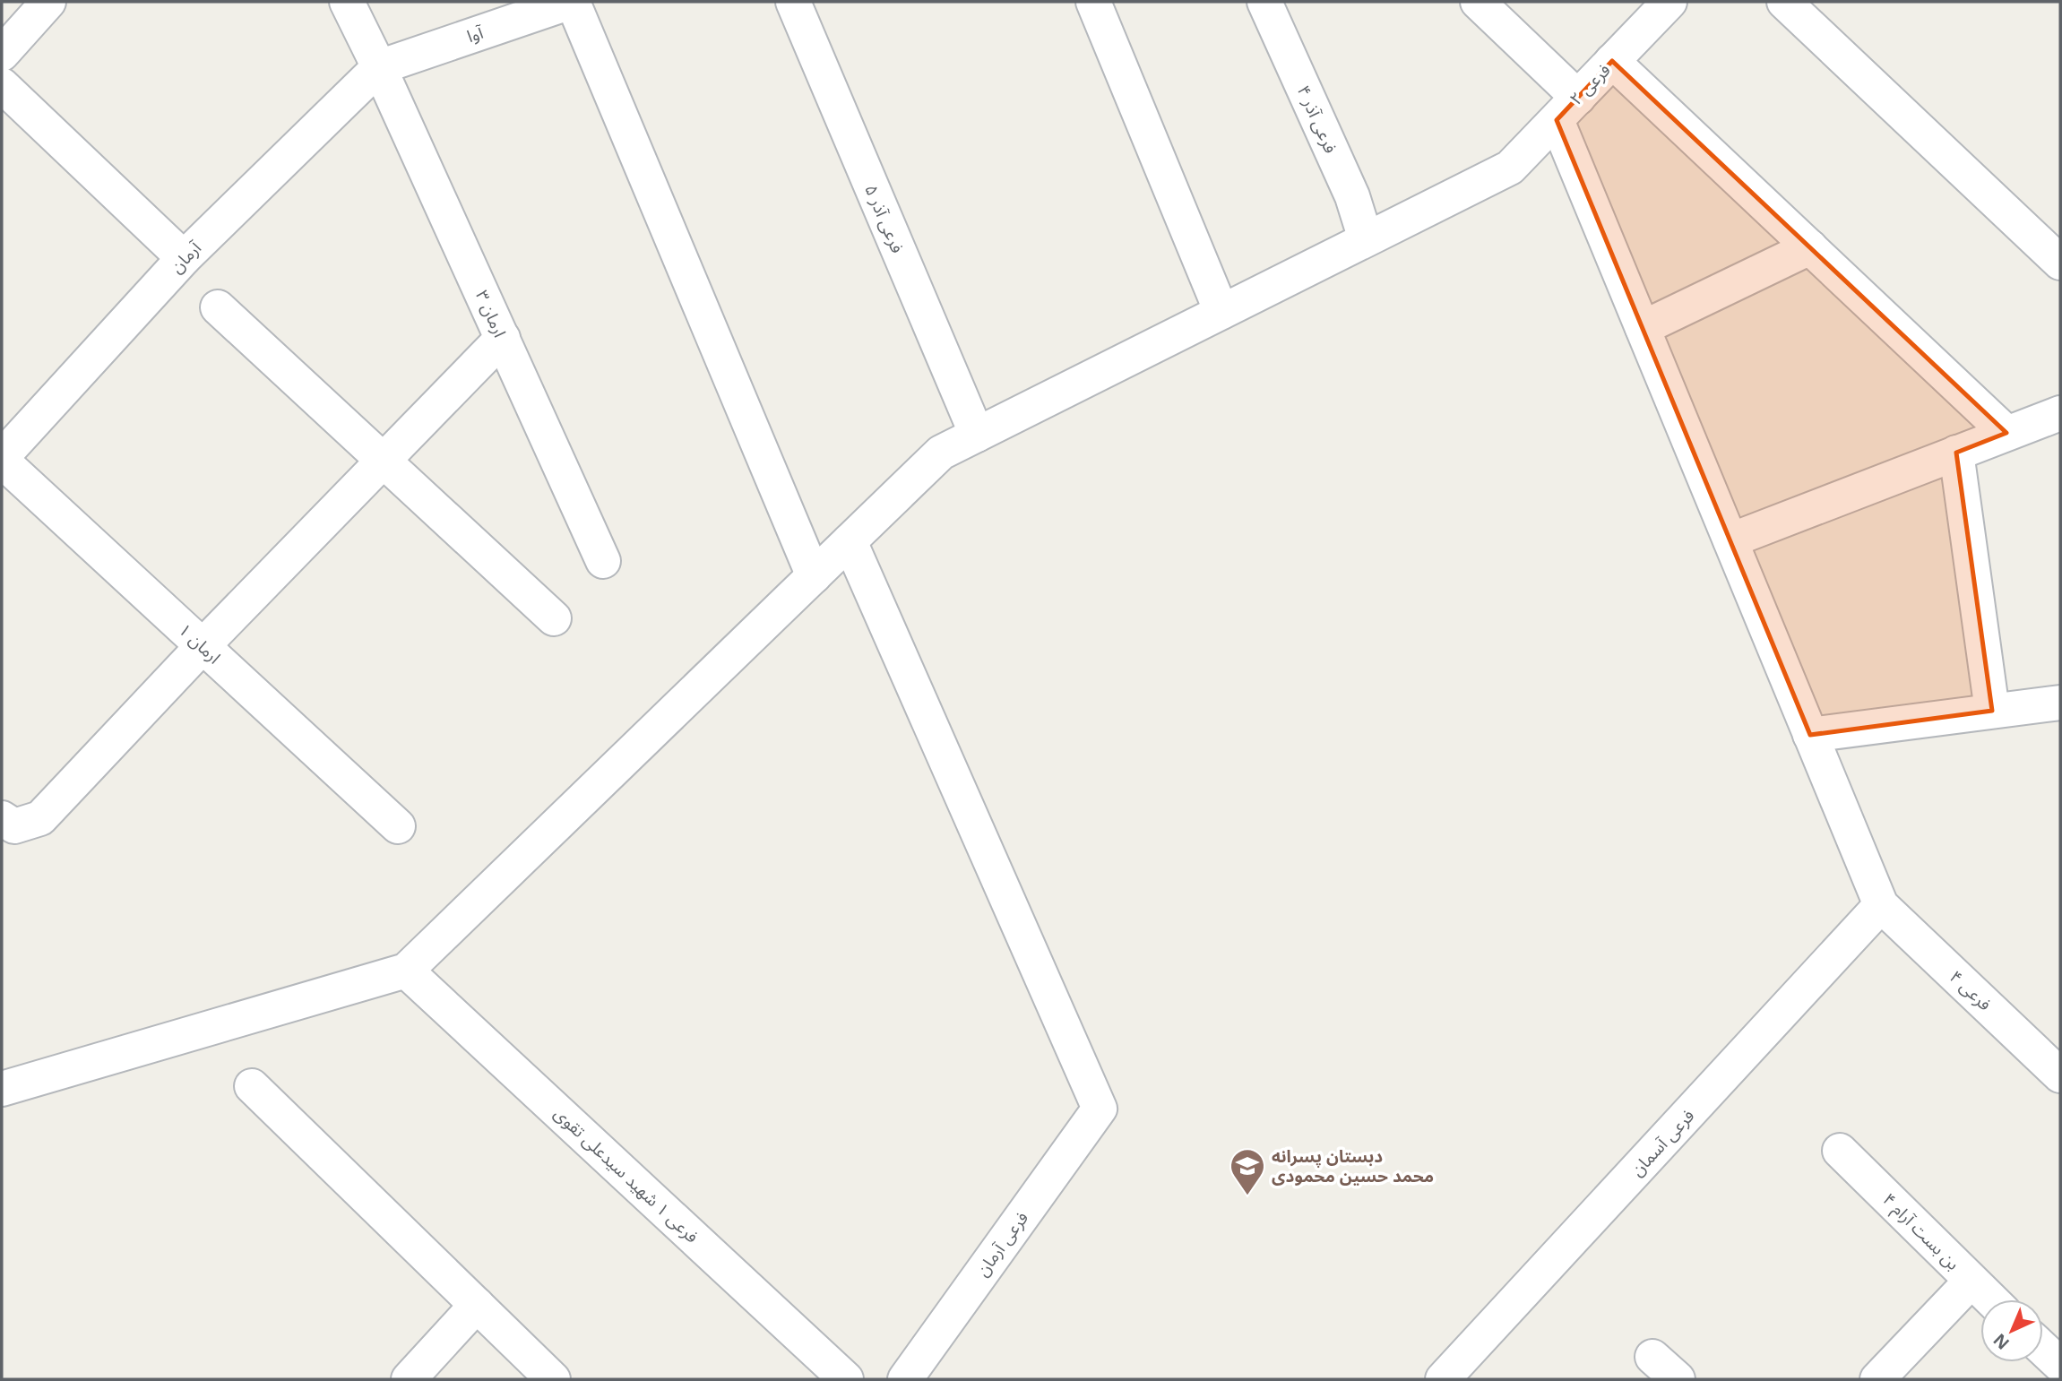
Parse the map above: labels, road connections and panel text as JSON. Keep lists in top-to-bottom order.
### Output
{
  "streets": {
    "street": [
      "آوا",
      "فرعی ۲",
      "فرعی آذر ۴",
      "فرعی آذر ۵",
      "آرمان",
      "ارمان ۳",
      "ارمان ۱",
      "فرعی ۴",
      "فرعی آسمان",
      "فرعی ۱ شهید سیدعلی تقوی",
      "بن بست آرام ۴",
      "فرعی آرمان"
    ]
  },
  "crossings": [
    ["آوا", "آرمان"],
    ["آوا", "ارمان ۳"],
    ["فرعی ۲", "فرعی آذر ۴"],
    ["فرعی ۲", "فرعی آذر ۵"],
    ["فرعی ۲", "فرعی ۱ شهید سیدعلی تقوی"],
    ["فرعی ۲", "فرعی آرمان"],
    ["آرمان", "ارمان ۳"],
    ["آرمان", "ارمان ۱"],
    ["فرعی ۴", "فرعی آسمان"]
  ],
  "places": {
    "school or university": ["دبستان پسرانه محمد حسین محمودی"]
  },
  "north": "bottom left"
}
